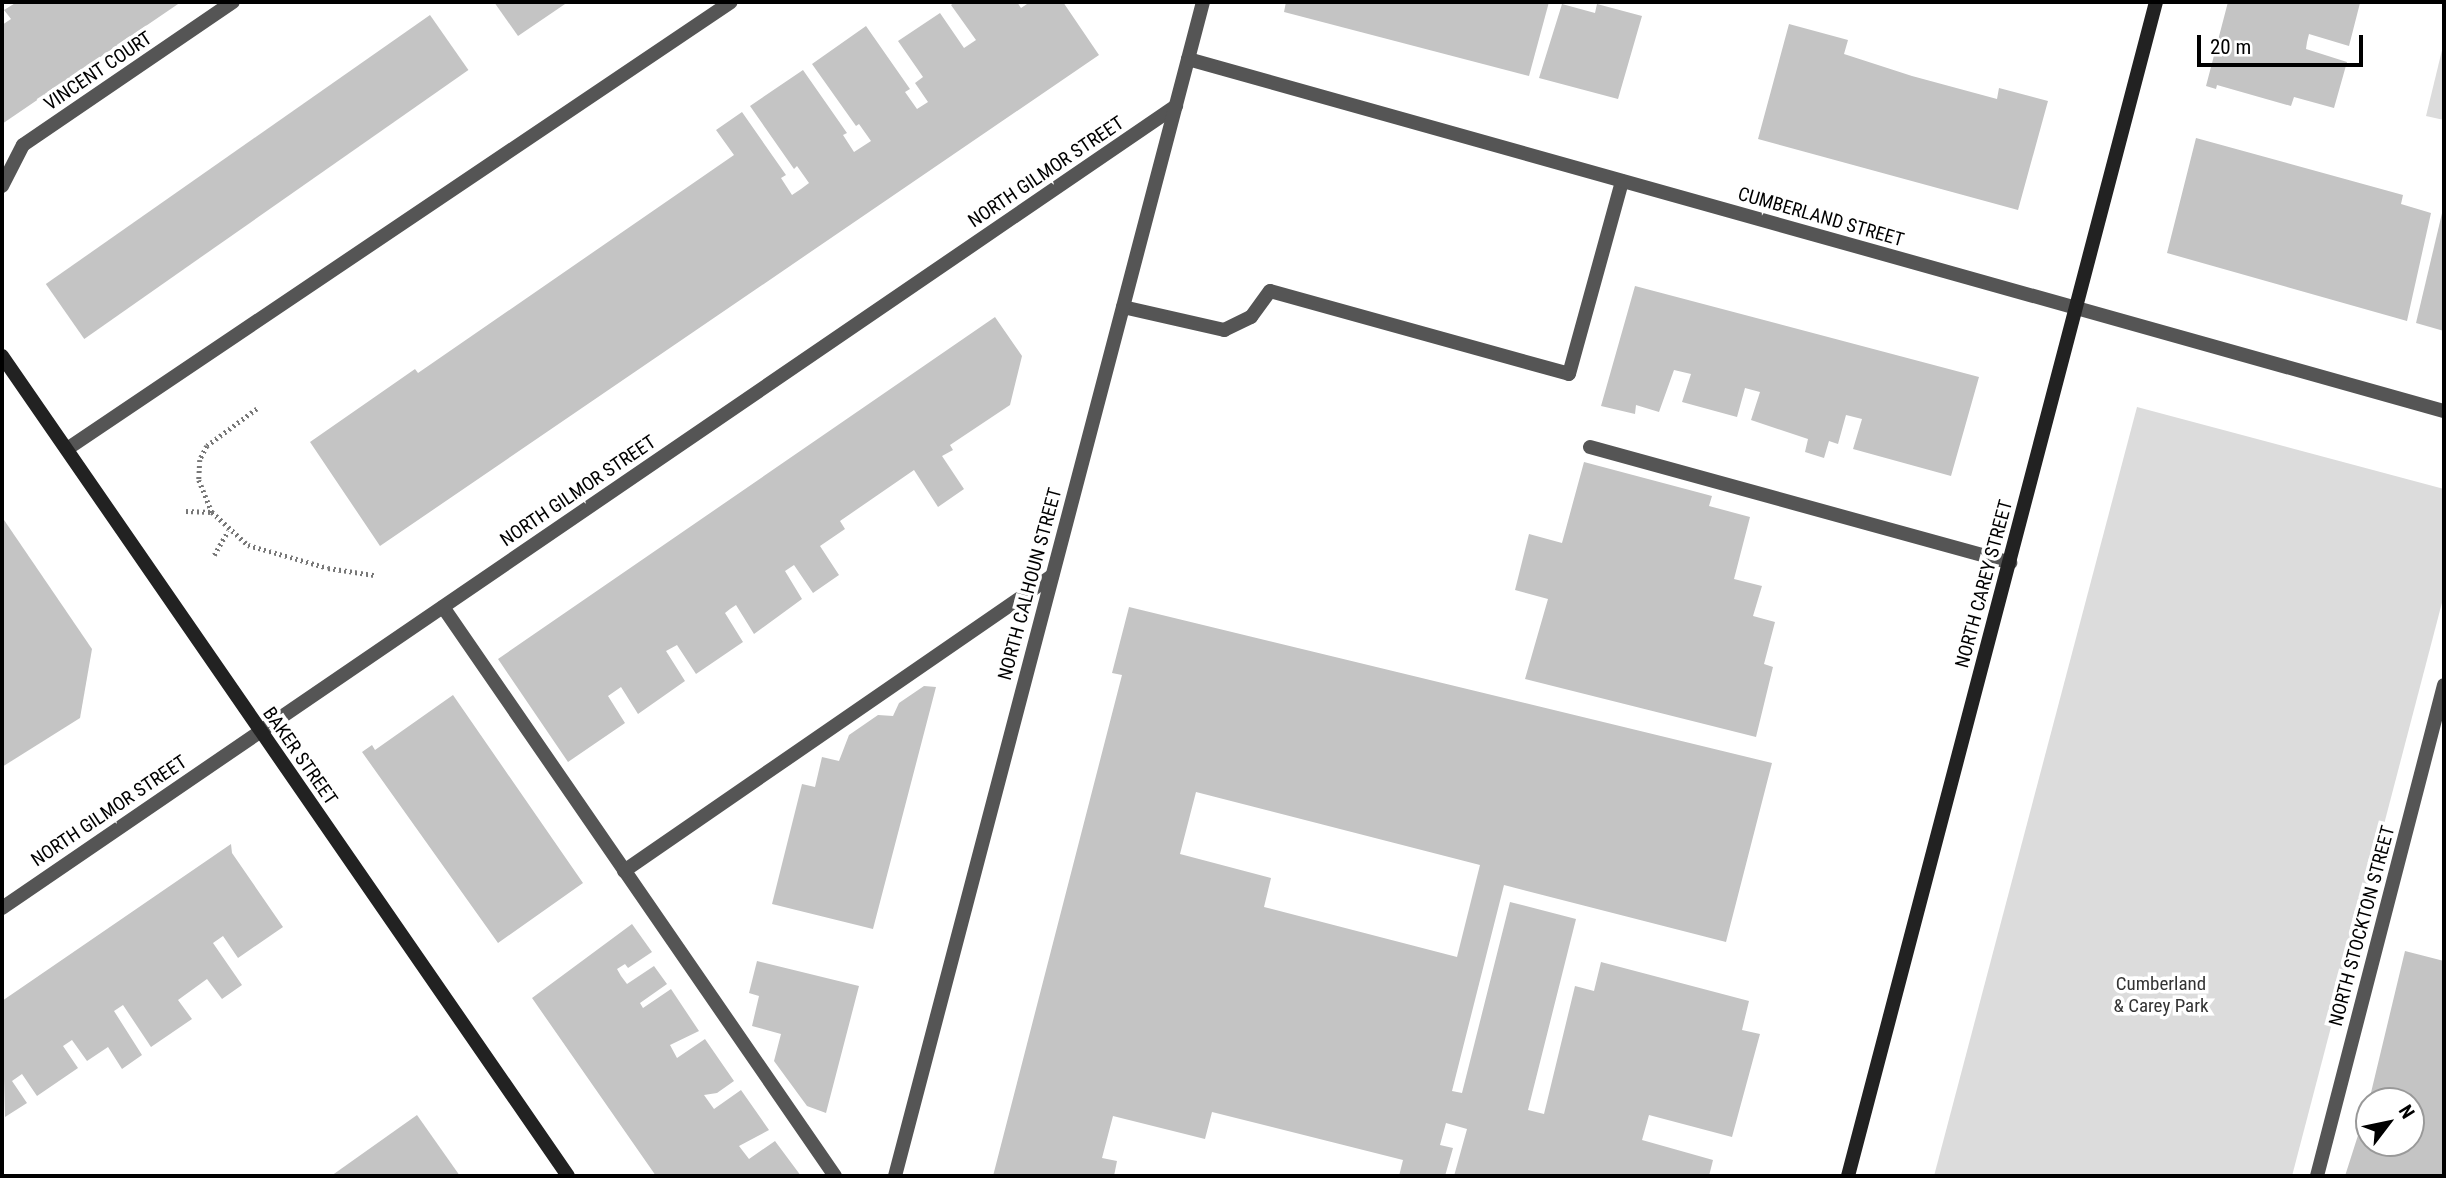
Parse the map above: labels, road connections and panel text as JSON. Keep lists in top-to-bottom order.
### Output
{
  "streets": {
    "street": [
      "VINCENT COURT",
      "NORTH GILMOR STREET",
      "CUMBERLAND STREET",
      "NORTH CALHOUN STREET",
      "NORTH CAREY STREET",
      "BAKER STREET",
      "NORTH STOCKTON STREET"
    ]
  },
  "crossings": [
    ["NORTH GILMOR STREET", "NORTH CALHOUN STREET"],
    ["NORTH GILMOR STREET", "BAKER STREET"],
    ["CUMBERLAND STREET", "NORTH CALHOUN STREET"],
    ["CUMBERLAND STREET", "NORTH CAREY STREET"]
  ],
  "parks": ["Cumberland & Carey Park"],
  "scale_bar": "20 m",
  "north": "top right"
}
